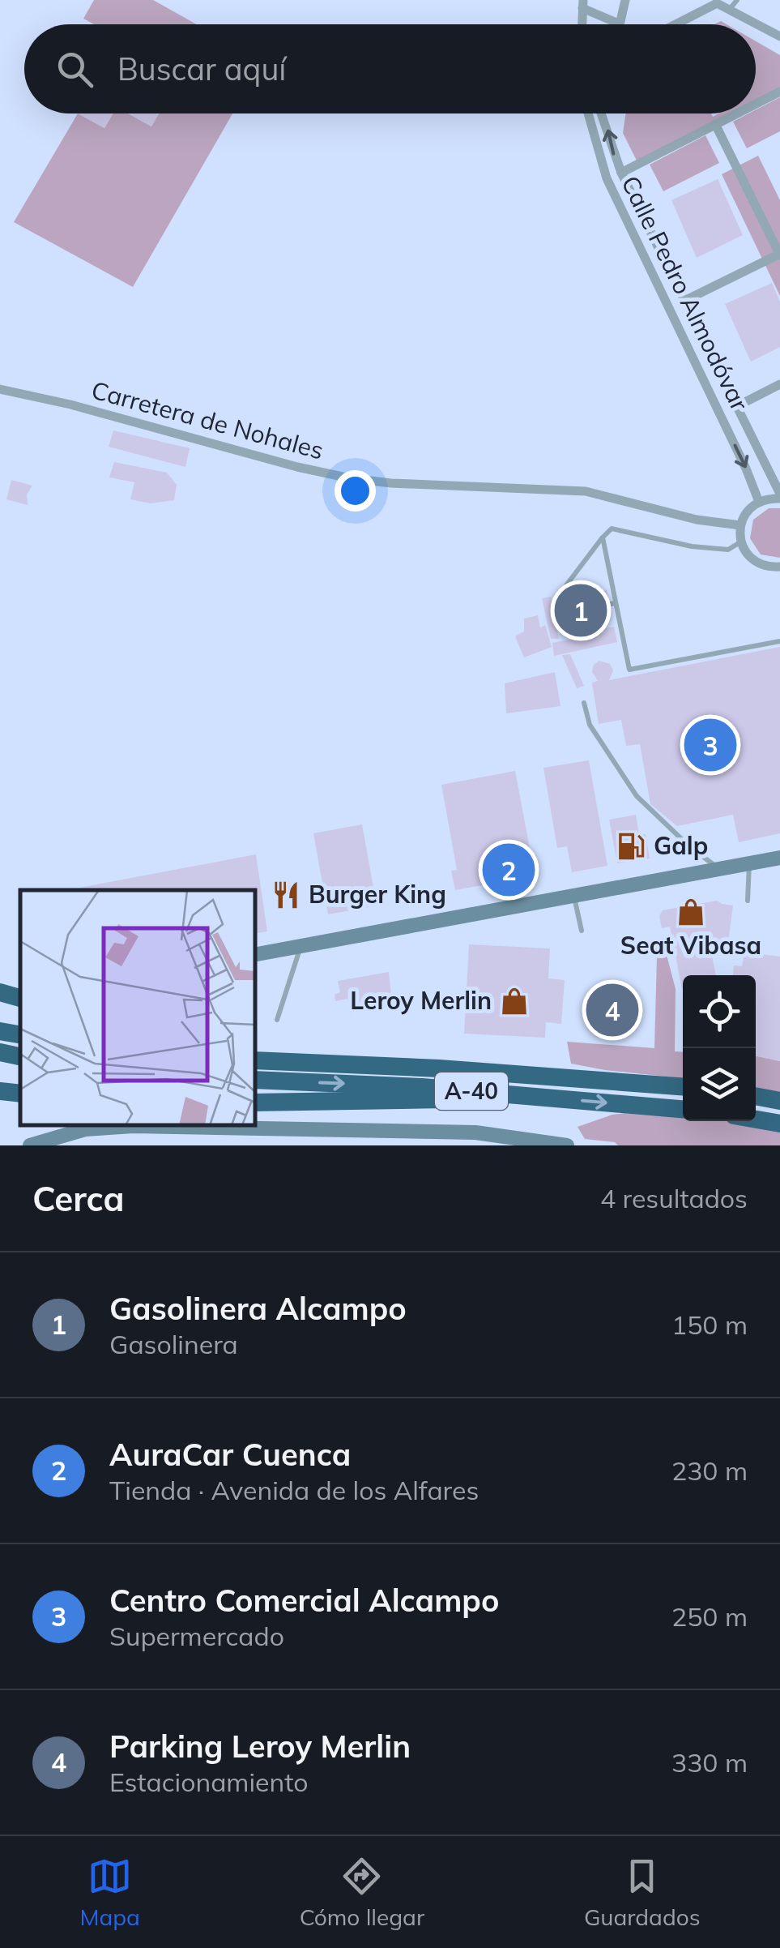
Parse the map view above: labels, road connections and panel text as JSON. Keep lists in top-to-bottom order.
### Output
{
  "streets": {
    "highway": ["A-40"],
    "street": ["Calle Pedro Almodóvar", "Carretera de Nohales"]
  },
  "places": {
    "fuel station": ["Galp"],
    "restaurant": ["Burger King"],
    "shop": ["Seat Vibasa", "Leroy Merlin"]
  },
  "page": {
    "search": "Buscar aquí",
    "pins": [
      "1",
      "3",
      "2",
      "4"
    ],
    "heading": ["Cerca", "4 resultados"],
    "list": [
      {
        "mark": "1",
        "name": "Gasolinera Alcampo",
        "note": "Gasolinera",
        "value": "150 m"
      },
      {
        "mark": "2",
        "name": "AuraCar Cuenca",
        "note": "Tienda · Avenida de los Alfares",
        "value": "230 m"
      },
      {
        "mark": "3",
        "name": "Centro Comercial Alcampo",
        "note": "Supermercado",
        "value": "250 m"
      },
      {
        "mark": "4",
        "name": "Parking Leroy Merlin",
        "note": "Estacionamiento",
        "value": "330 m"
      }
    ],
    "nav": ["Mapa", "Cómo llegar", "Guardados"]
  }
}
